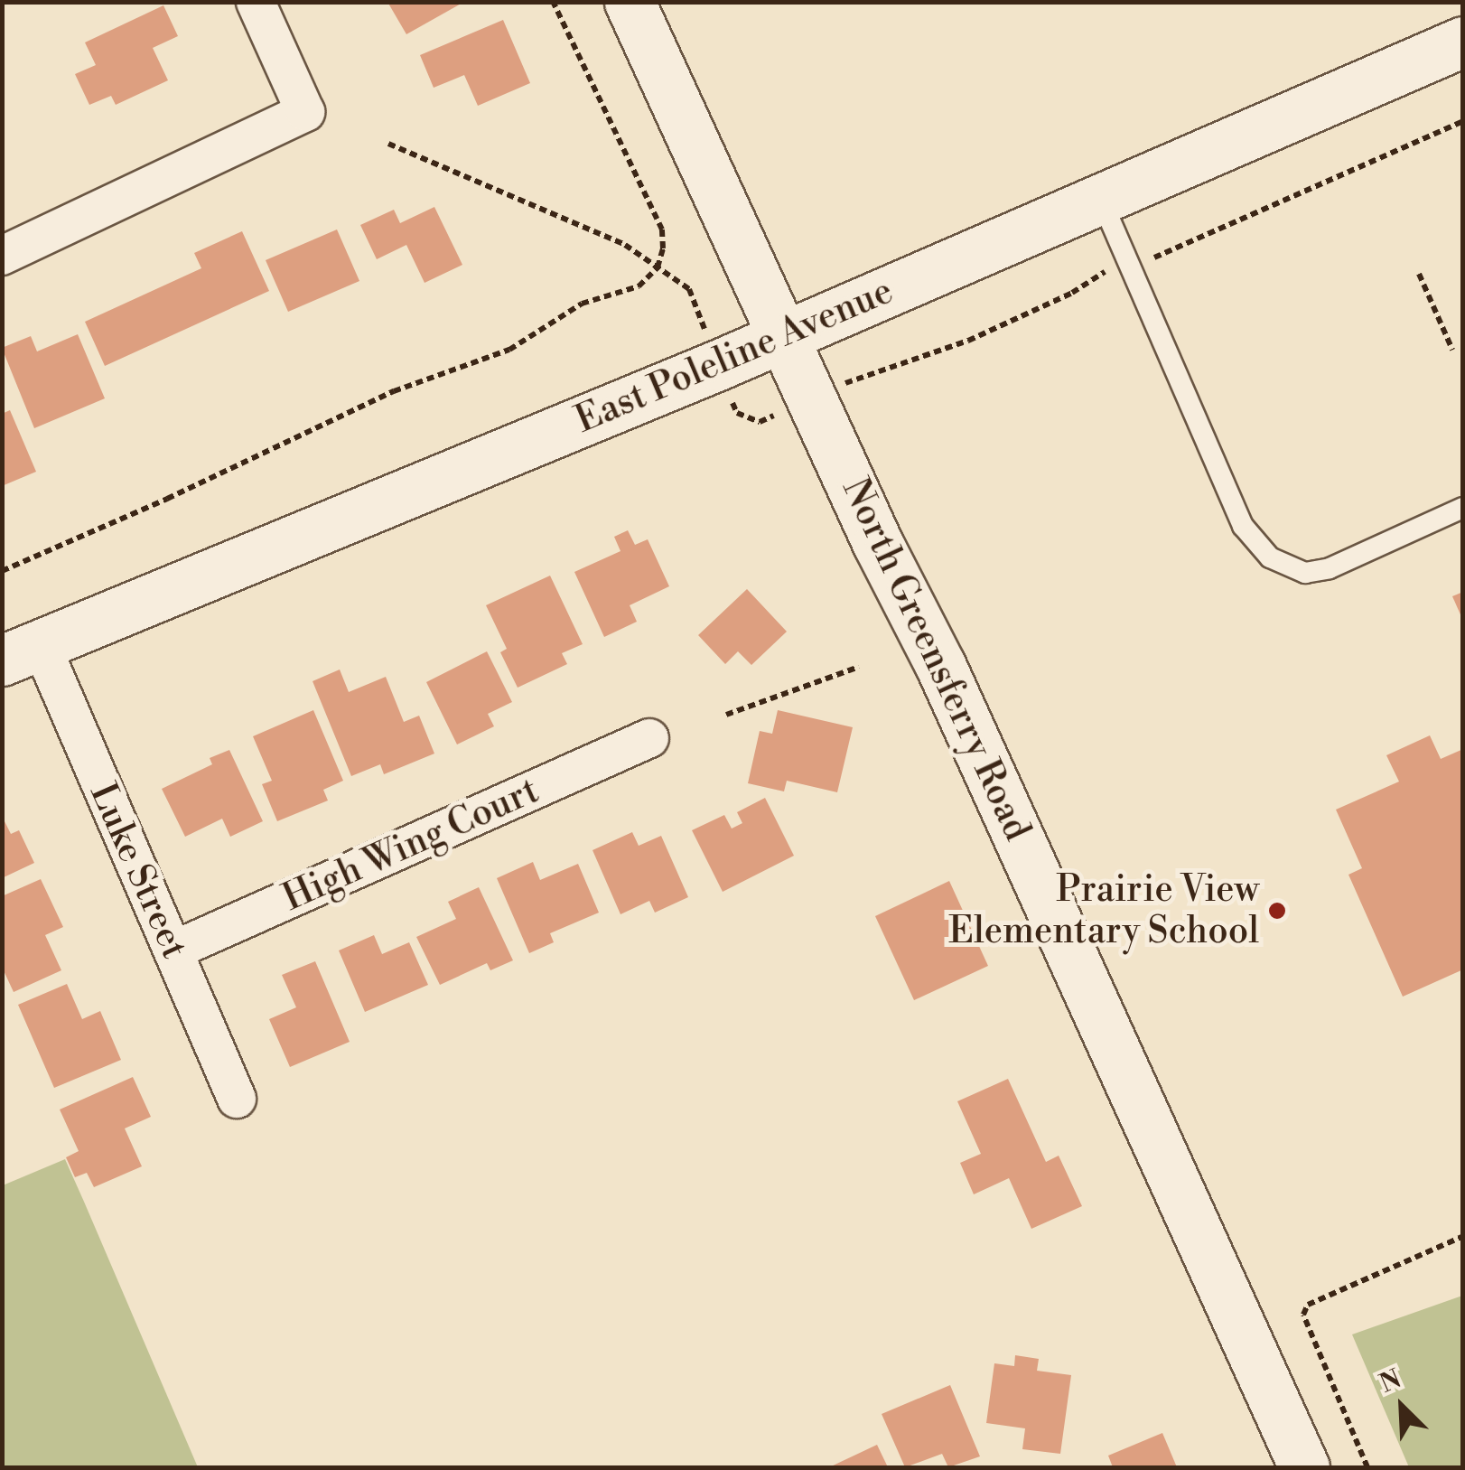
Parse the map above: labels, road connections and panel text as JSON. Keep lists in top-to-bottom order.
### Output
{
  "streets": {
    "main road": ["East Poleline Avenue", "North Greensferry Road"],
    "street": ["High Wing Court", "Luke Street"]
  },
  "crossings": [
    ["East Poleline Avenue", "North Greensferry Road"],
    ["East Poleline Avenue", "Luke Street"],
    ["High Wing Court", "Luke Street"]
  ],
  "places": ["Prairie View Elementary School"],
  "north": "top left"
}
